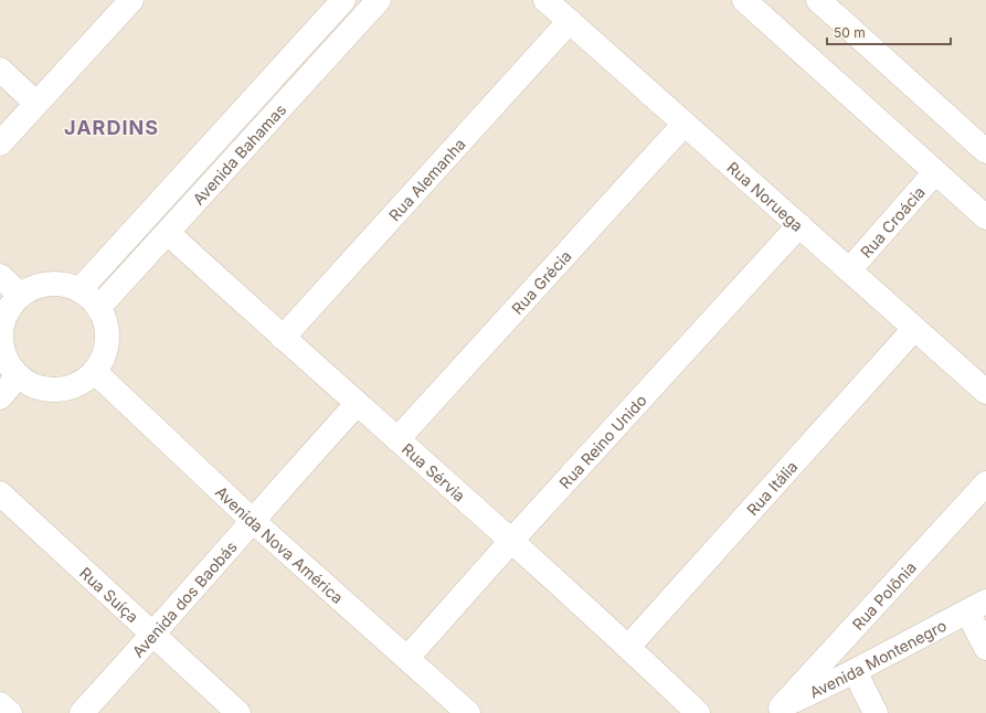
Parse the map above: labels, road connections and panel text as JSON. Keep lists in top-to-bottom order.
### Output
{
  "streets": {
    "street": [
      "Avenida Bahamas",
      "Rua Alemanha",
      "Rua Noruega",
      "Rua Croácia",
      "Rua Grécia",
      "Rua Reino Unido",
      "Rua Sérvia",
      "Rua Itália",
      "Avenida Nova América",
      "Rua Suíça",
      "Rua Polônia",
      "Avenida dos Baobás",
      "Avenida Montenegro"
    ]
  },
  "crossings": [
    ["Avenida Bahamas", "Rua Sérvia"],
    ["Avenida Bahamas", "Avenida Nova América"],
    ["Rua Alemanha", "Rua Noruega"],
    ["Rua Alemanha", "Rua Sérvia"],
    ["Rua Noruega", "Rua Croácia"],
    ["Rua Noruega", "Rua Grécia"],
    ["Rua Noruega", "Rua Reino Unido"],
    ["Rua Noruega", "Rua Itália"],
    ["Rua Grécia", "Rua Sérvia"],
    ["Rua Reino Unido", "Rua Sérvia"],
    ["Rua Reino Unido", "Avenida Nova América"],
    ["Rua Sérvia", "Rua Itália"],
    ["Rua Sérvia", "Avenida dos Baobás"],
    ["Avenida Nova América", "Avenida dos Baobás"],
    ["Rua Suíça", "Avenida dos Baobás"],
    ["Rua Polônia", "Avenida Montenegro"]
  ],
  "districts": ["JARDINS"],
  "scale_bar": "50 m"
}
